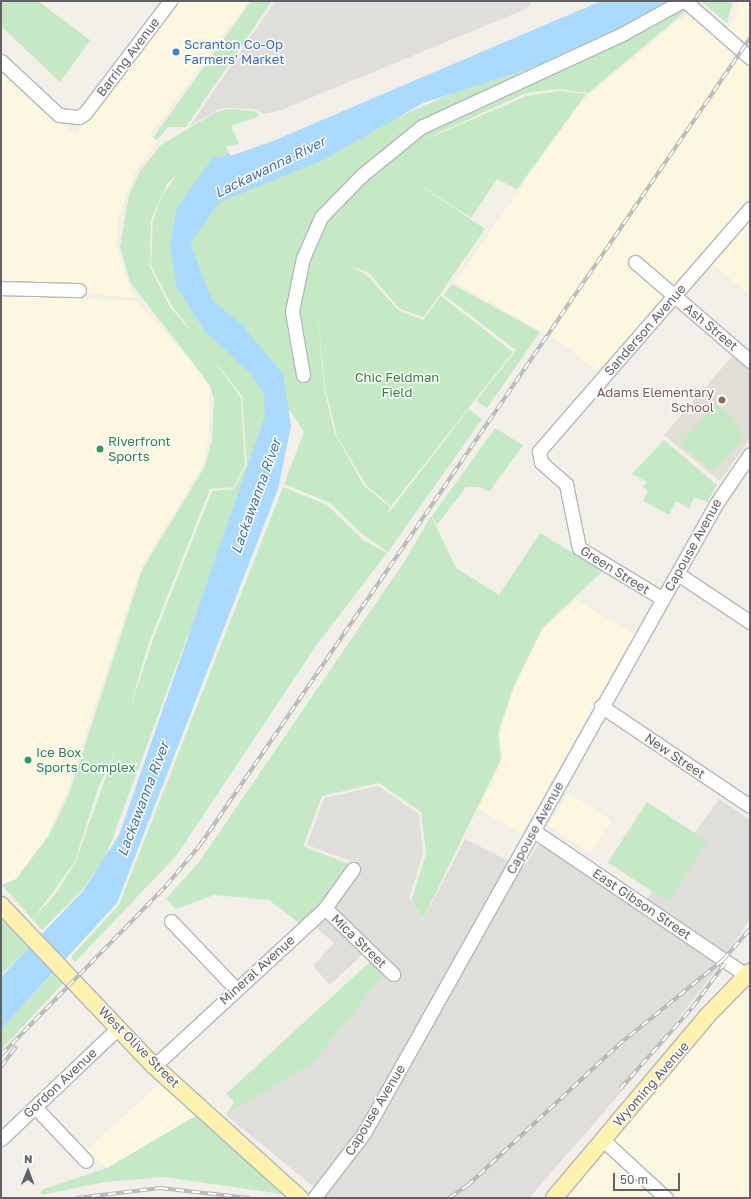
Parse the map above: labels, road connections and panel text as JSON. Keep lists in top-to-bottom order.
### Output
{
  "streets": {
    "main road": ["West Olive Street", "Wyoming Avenue"],
    "street": [
      "Barring Avenue",
      "Ash Street",
      "Sanderson Avenue",
      "Capouse Avenue",
      "Green Street",
      "New Street",
      "East Gibson Street",
      "Mica Street",
      "Mineral Avenue",
      "Gordon Avenue"
    ]
  },
  "crossings": [
    ["Ash Street", "Sanderson Avenue"],
    ["Sanderson Avenue", "Green Street"],
    ["Capouse Avenue", "Green Street"],
    ["Capouse Avenue", "New Street"],
    ["Capouse Avenue", "East Gibson Street"],
    ["East Gibson Street", "Wyoming Avenue"],
    ["Mica Street", "Mineral Avenue"],
    ["Mineral Avenue", "West Olive Street"],
    ["West Olive Street", "Gordon Avenue"]
  ],
  "water": ["Lackawanna River"],
  "parks": ["Chic Feldman Field"],
  "places": [
    "Scranton Co-Op Farmers' Market",
    "Adams Elementary School",
    "Riverfront Sports",
    "Ice Box Sports Complex"
  ],
  "scale_bar": "50 m",
  "north": "top"
}
